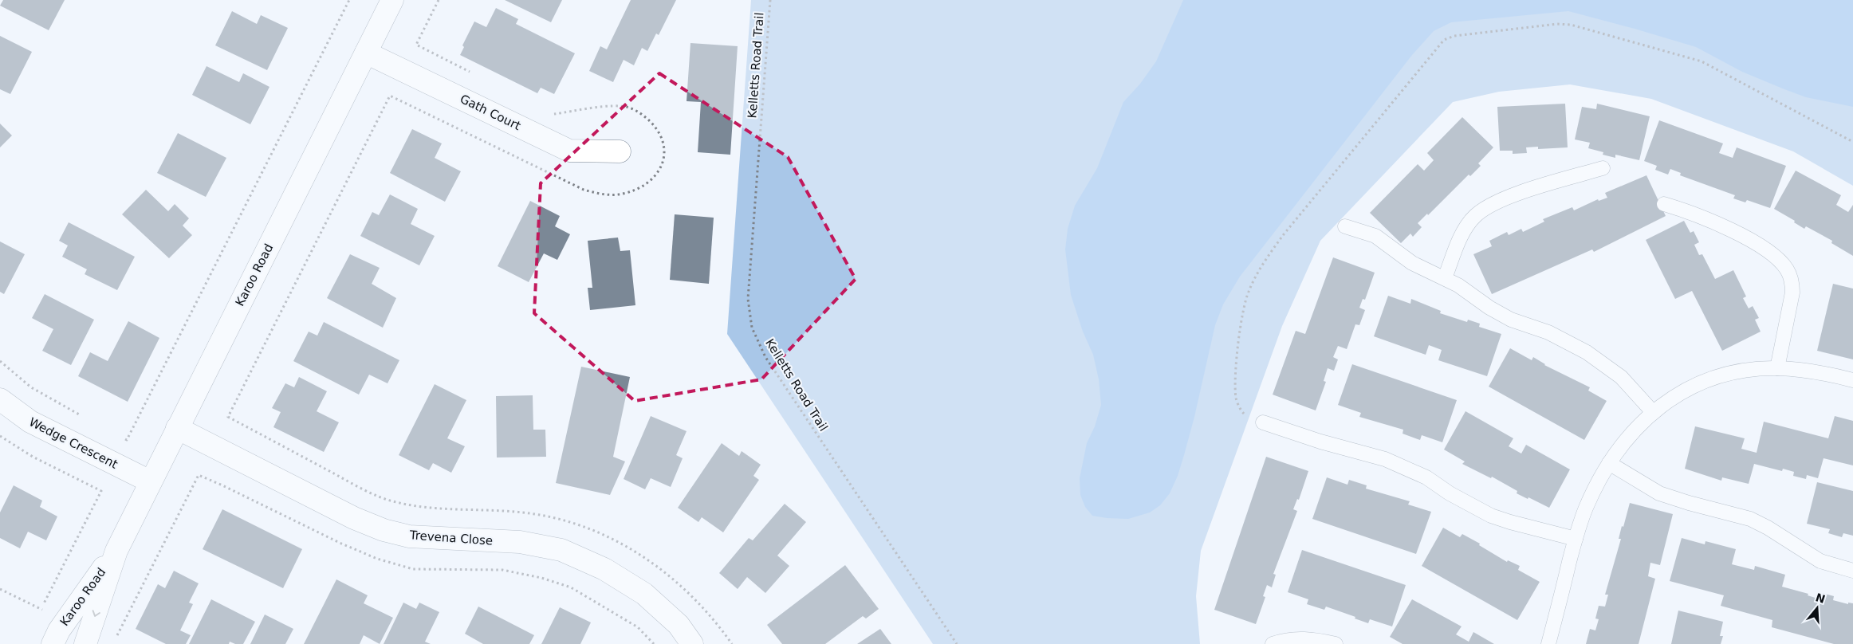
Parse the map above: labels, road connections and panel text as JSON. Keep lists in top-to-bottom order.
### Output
{
  "streets": {
    "street": [
      "Gath Court",
      "Karoo Road",
      "Wedge Crescent",
      "Trevena Close"
    ],
    "path": ["Kelletts Road Trail"]
  },
  "crossings": [
    ["Gath Court", "Karoo Road"],
    ["Karoo Road", "Wedge Crescent"],
    ["Karoo Road", "Trevena Close"]
  ],
  "north": "top"
}
